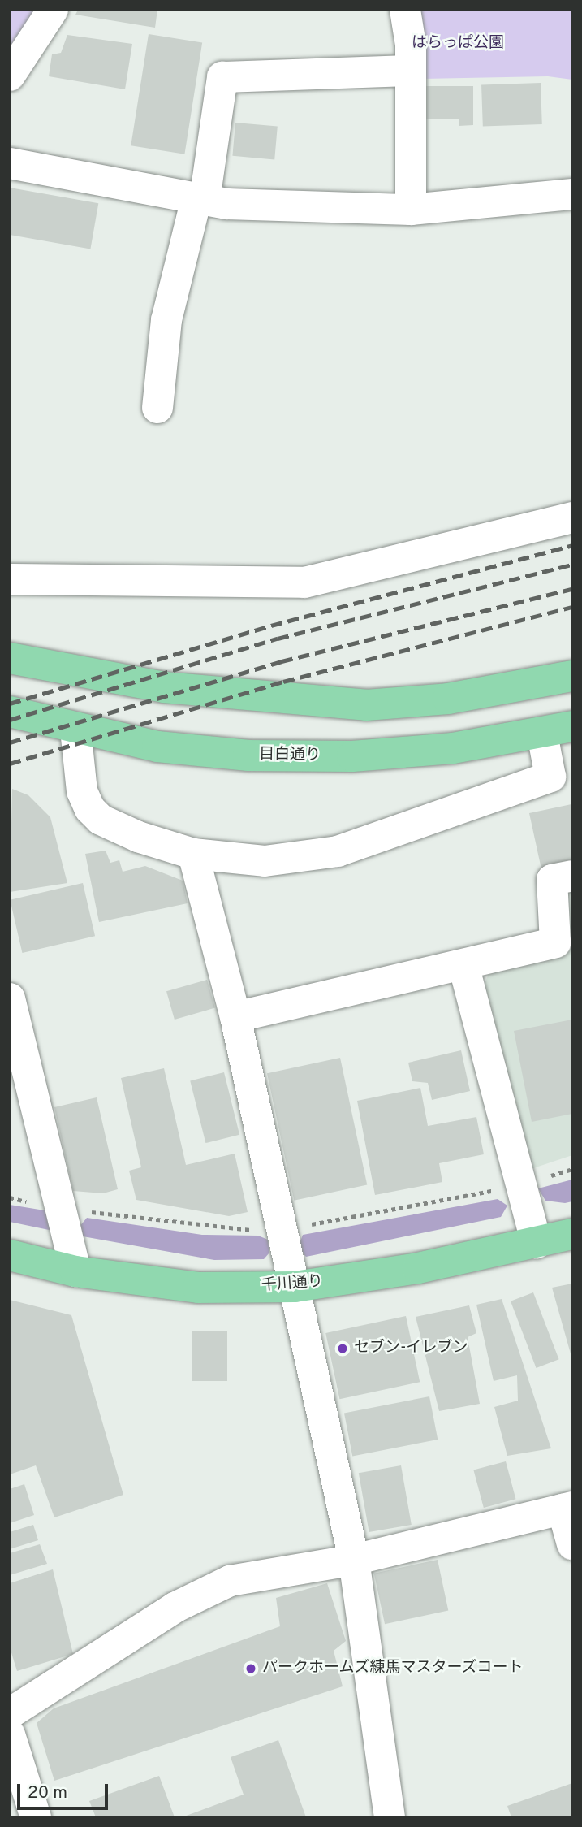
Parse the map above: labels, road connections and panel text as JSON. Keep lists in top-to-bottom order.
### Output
{
  "streets": {
    "main road": ["目白通り", "千川通り"]
  },
  "parks": ["はらっぱ公園"],
  "places": ["セブン-イレブン", "パークホームズ練馬マスターズコート"],
  "scale_bar": "20 m"
}
